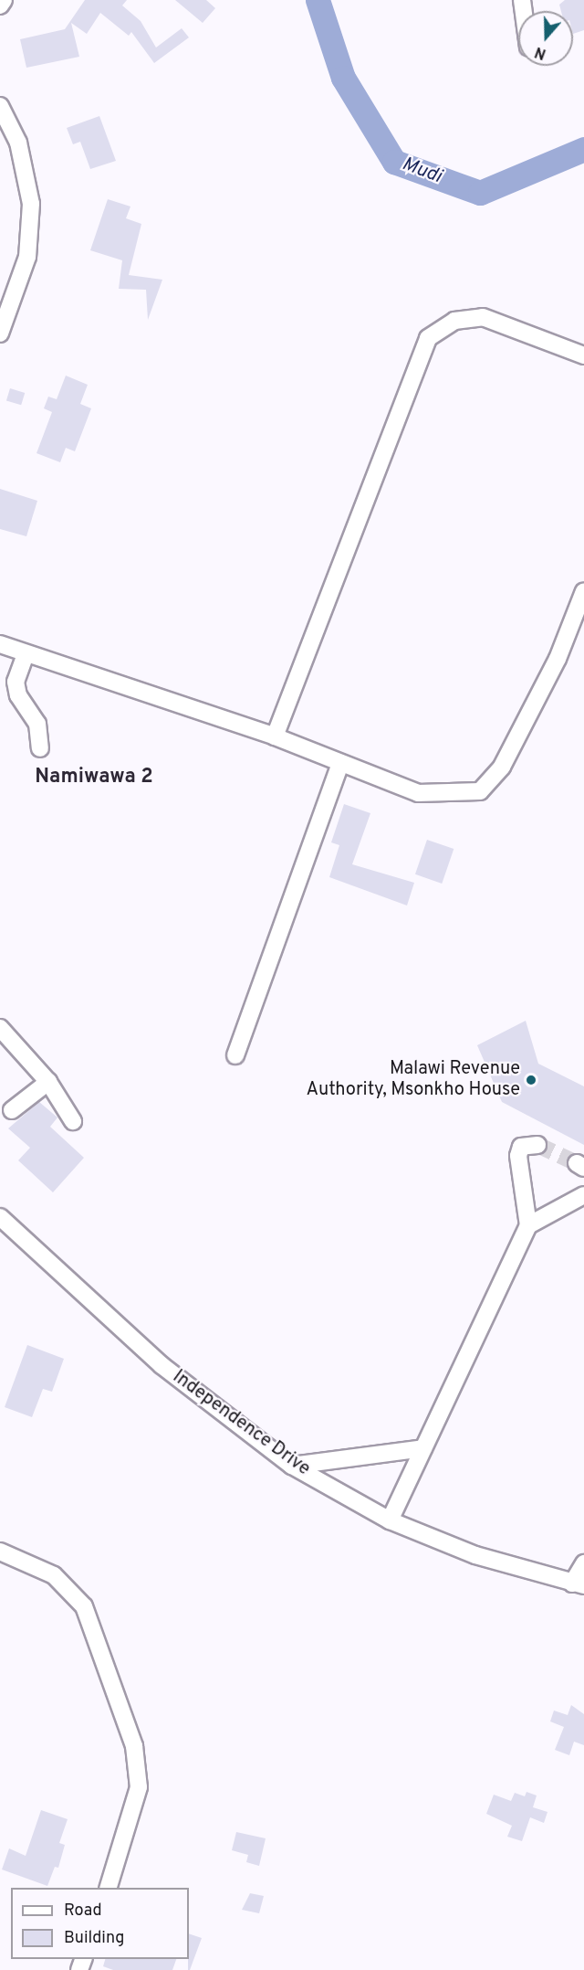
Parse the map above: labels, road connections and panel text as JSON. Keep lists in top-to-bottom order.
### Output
{
  "streets": {
    "street": ["Independence Drive"]
  },
  "districts": ["Namiwawa 2"],
  "water": ["Mudi"],
  "places": ["Malawi Revenue Authority, Msonkho House"],
  "legend": ["Road", "Building"],
  "north": "bottom"
}
